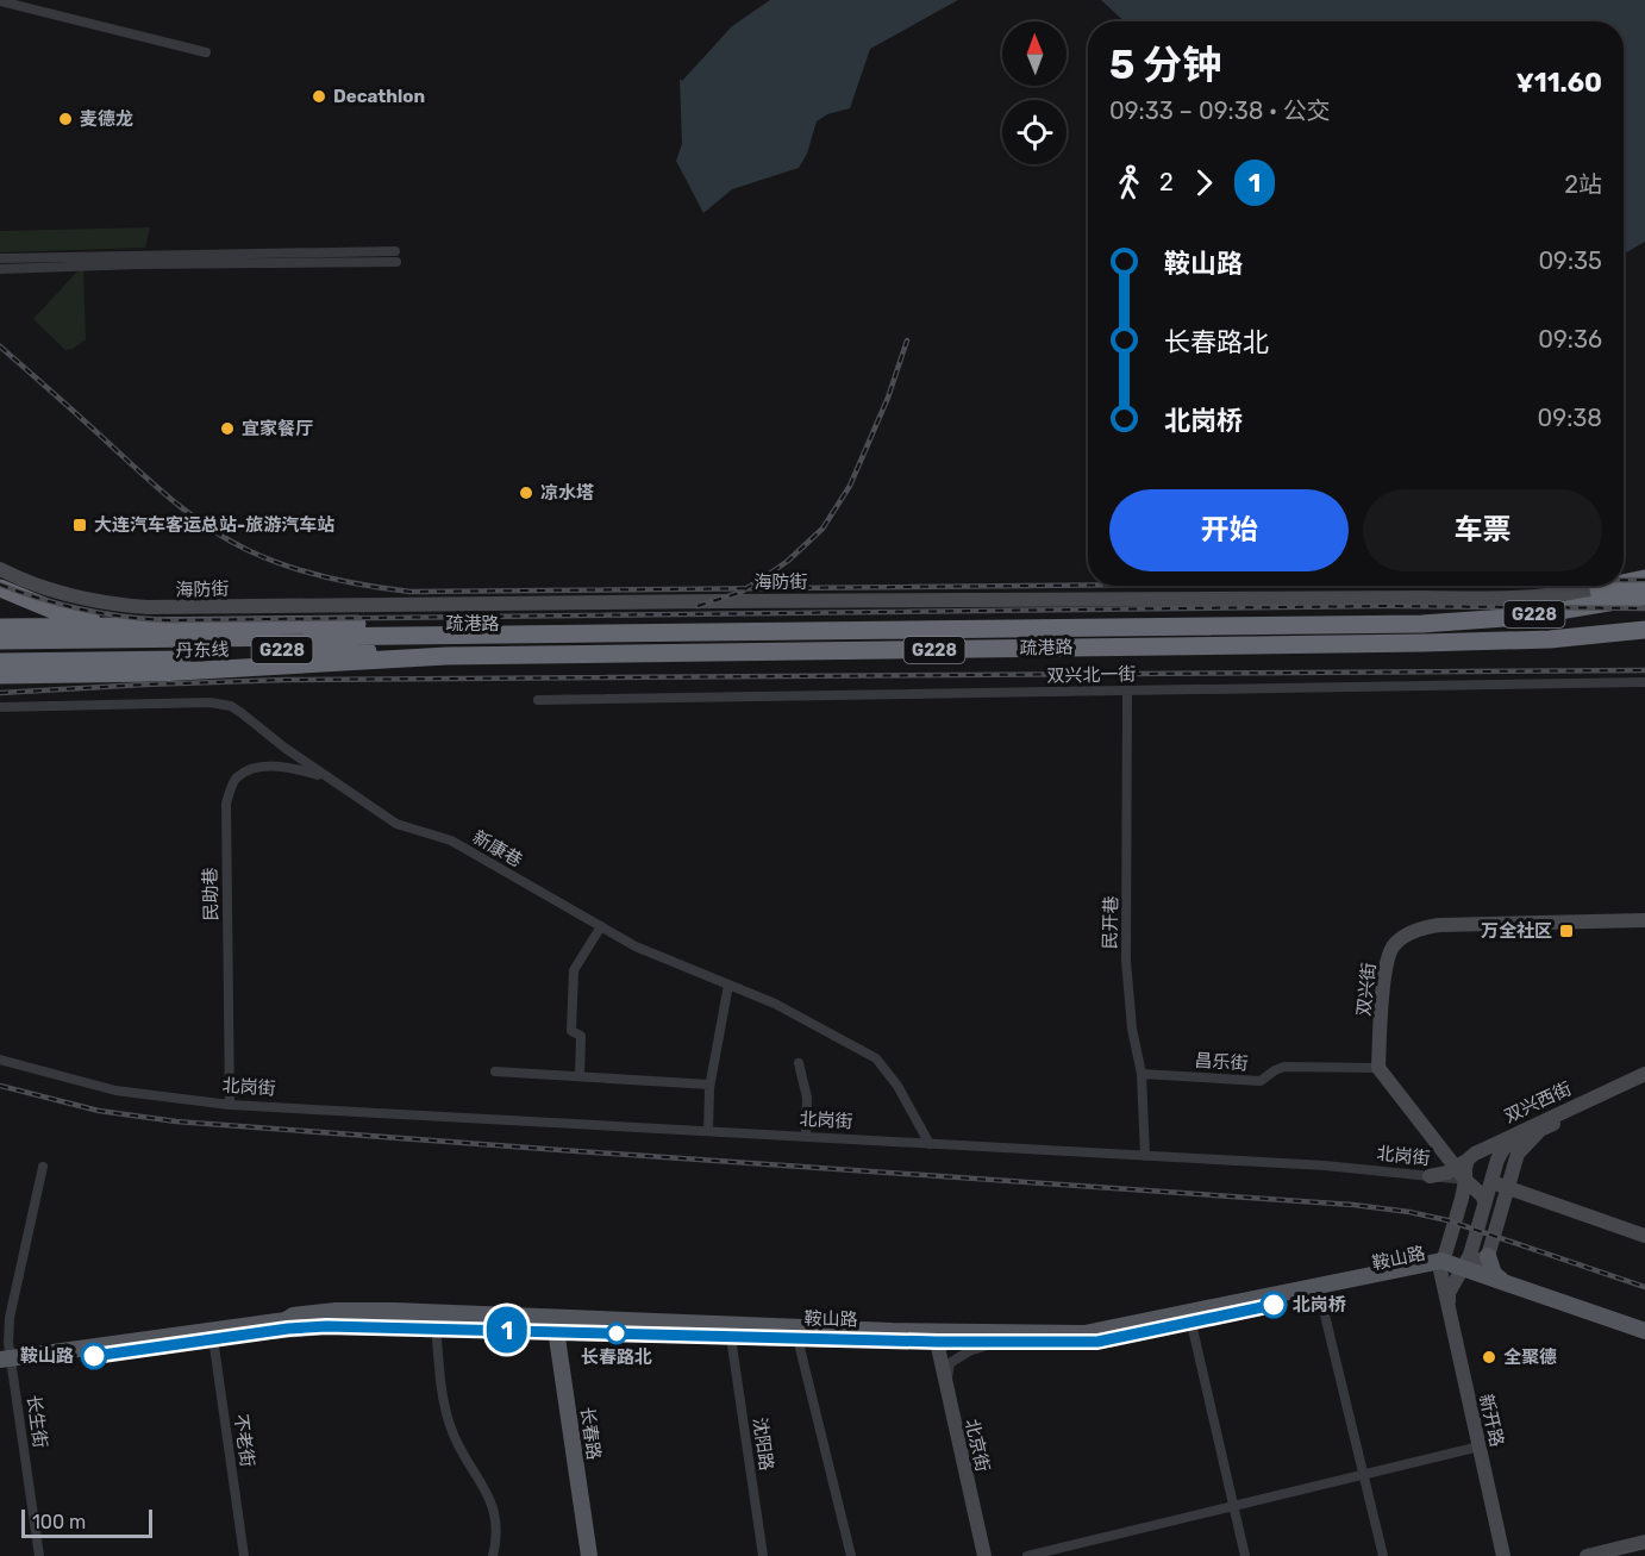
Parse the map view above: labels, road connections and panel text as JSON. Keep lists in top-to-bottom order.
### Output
{
  "streets": {
    "highway": ["G228", "疏港路", "丹东线"],
    "main road": ["鞍山路", "长春路"],
    "street": [
      "海防街",
      "双兴北一街",
      "新康巷",
      "民助巷",
      "民开巷",
      "双兴街",
      "昌乐街",
      "北岗街",
      "双兴西街",
      "新开路",
      "长生街",
      "不老街",
      "沈阳路",
      "北京街"
    ]
  },
  "crossings": [
    ["G228", "疏港路"],
    ["疏港路", "丹东线"],
    ["双兴北一街", "民开巷"],
    ["新康巷", "北岗街"],
    ["民助巷", "北岗街"],
    ["民开巷", "昌乐街"],
    ["民开巷", "北岗街"],
    ["双兴街", "昌乐街"],
    ["北岗街", "双兴西街"],
    ["鞍山路", "新开路"],
    ["鞍山路", "长生街"],
    ["鞍山路", "长春路"],
    ["鞍山路", "不老街"],
    ["鞍山路", "沈阳路"],
    ["鞍山路", "北京街"]
  ],
  "places": {
    "other": [
      "Decathlon",
      "麦德龙",
      "宜家餐厅",
      "凉水塔",
      "北岗桥",
      "长春路北",
      "鞍山路",
      "全聚德"
    ],
    "transit": ["大连汽车客运总站-旅游汽车站", "万全社区"]
  },
  "lines": ["bus line 1"],
  "scale_bar": "100 m",
  "north": "top",
  "page": {
    "on_map": "1",
    "heading": ["5 分钟", "09:33 – 09:38 · 公交", "¥11.60"],
    "legs": ["2", "1", "2站"],
    "list": [
      {
        "name": "鞍山路",
        "value": "09:35"
      },
      {
        "name": "长春路北",
        "value": "09:36"
      },
      {
        "name": "北岗桥",
        "value": "09:38"
      }
    ],
    "buttons": ["开始", "车票"],
    "scale": "100 m"
  }
}
